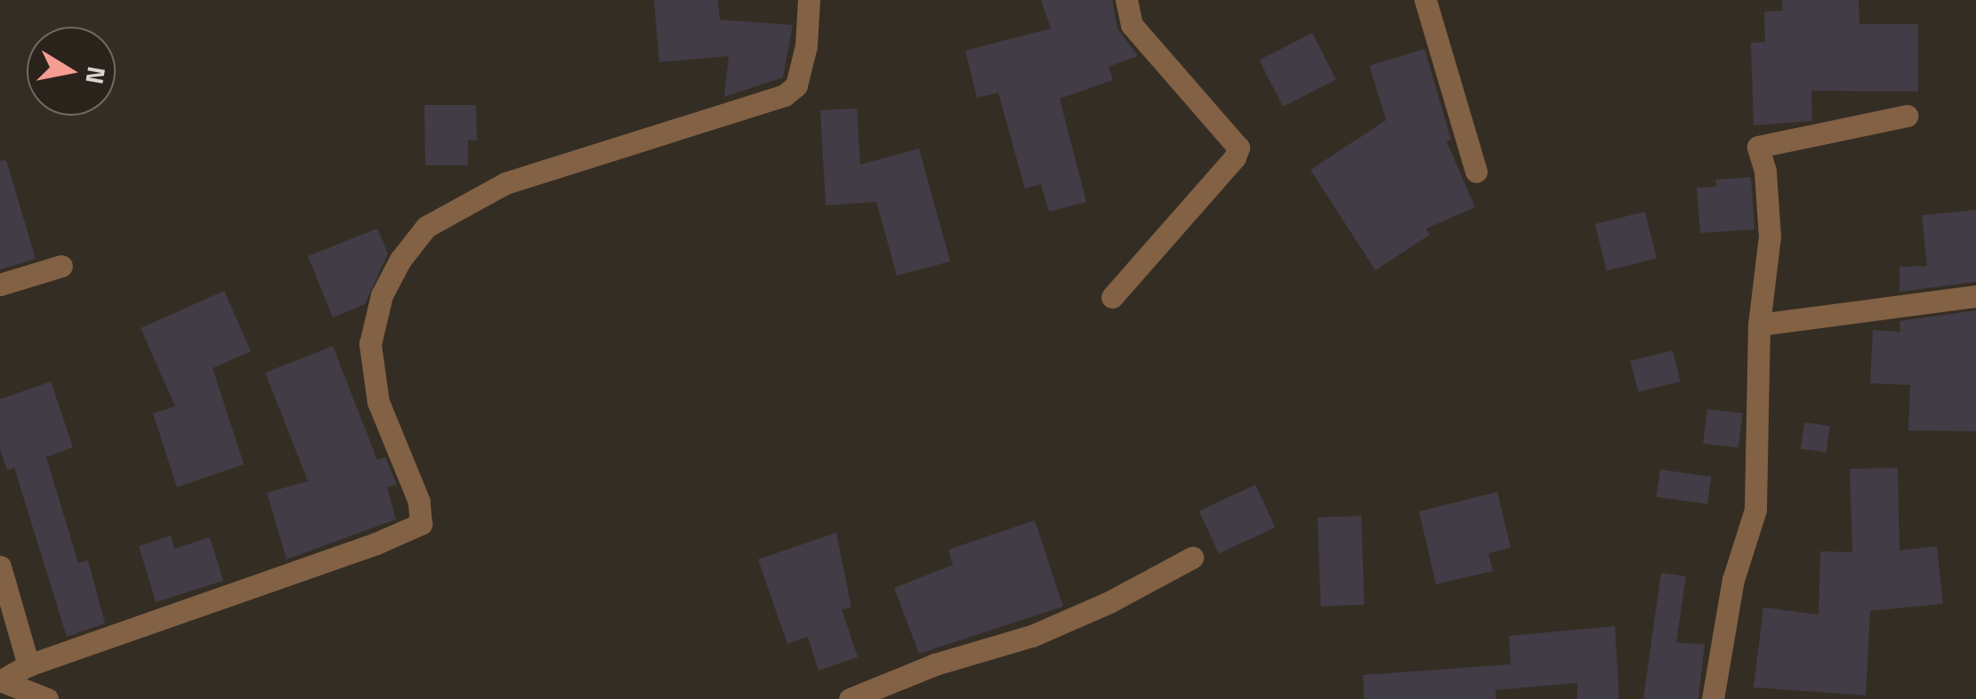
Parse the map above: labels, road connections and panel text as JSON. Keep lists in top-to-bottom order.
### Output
{
  "north": "right"
}
